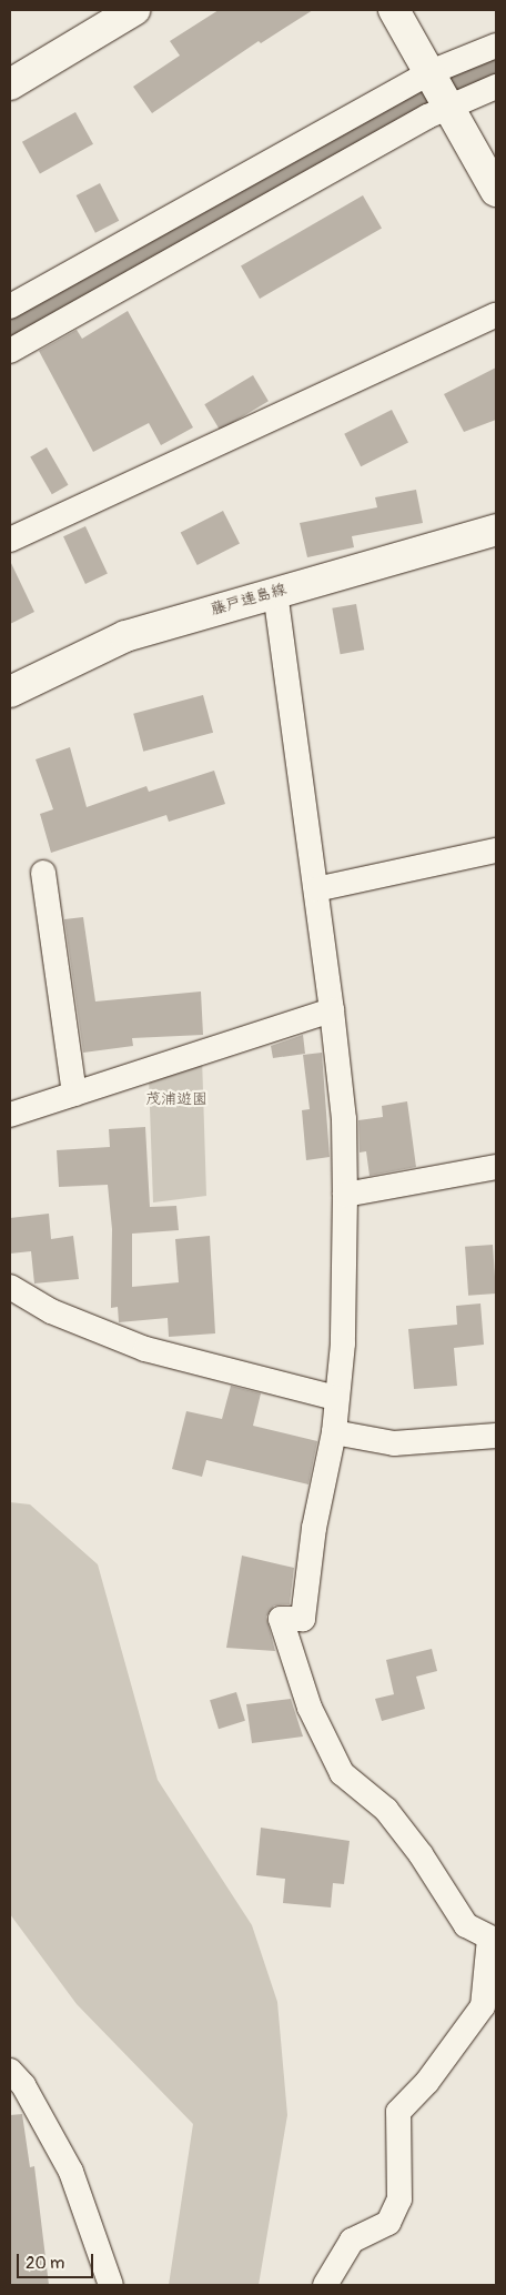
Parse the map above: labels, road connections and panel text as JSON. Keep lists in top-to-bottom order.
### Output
{
  "streets": {
    "main road": ["藤戸連島線"]
  },
  "parks": ["茂浦遊園"],
  "scale_bar": "20 m"
}
